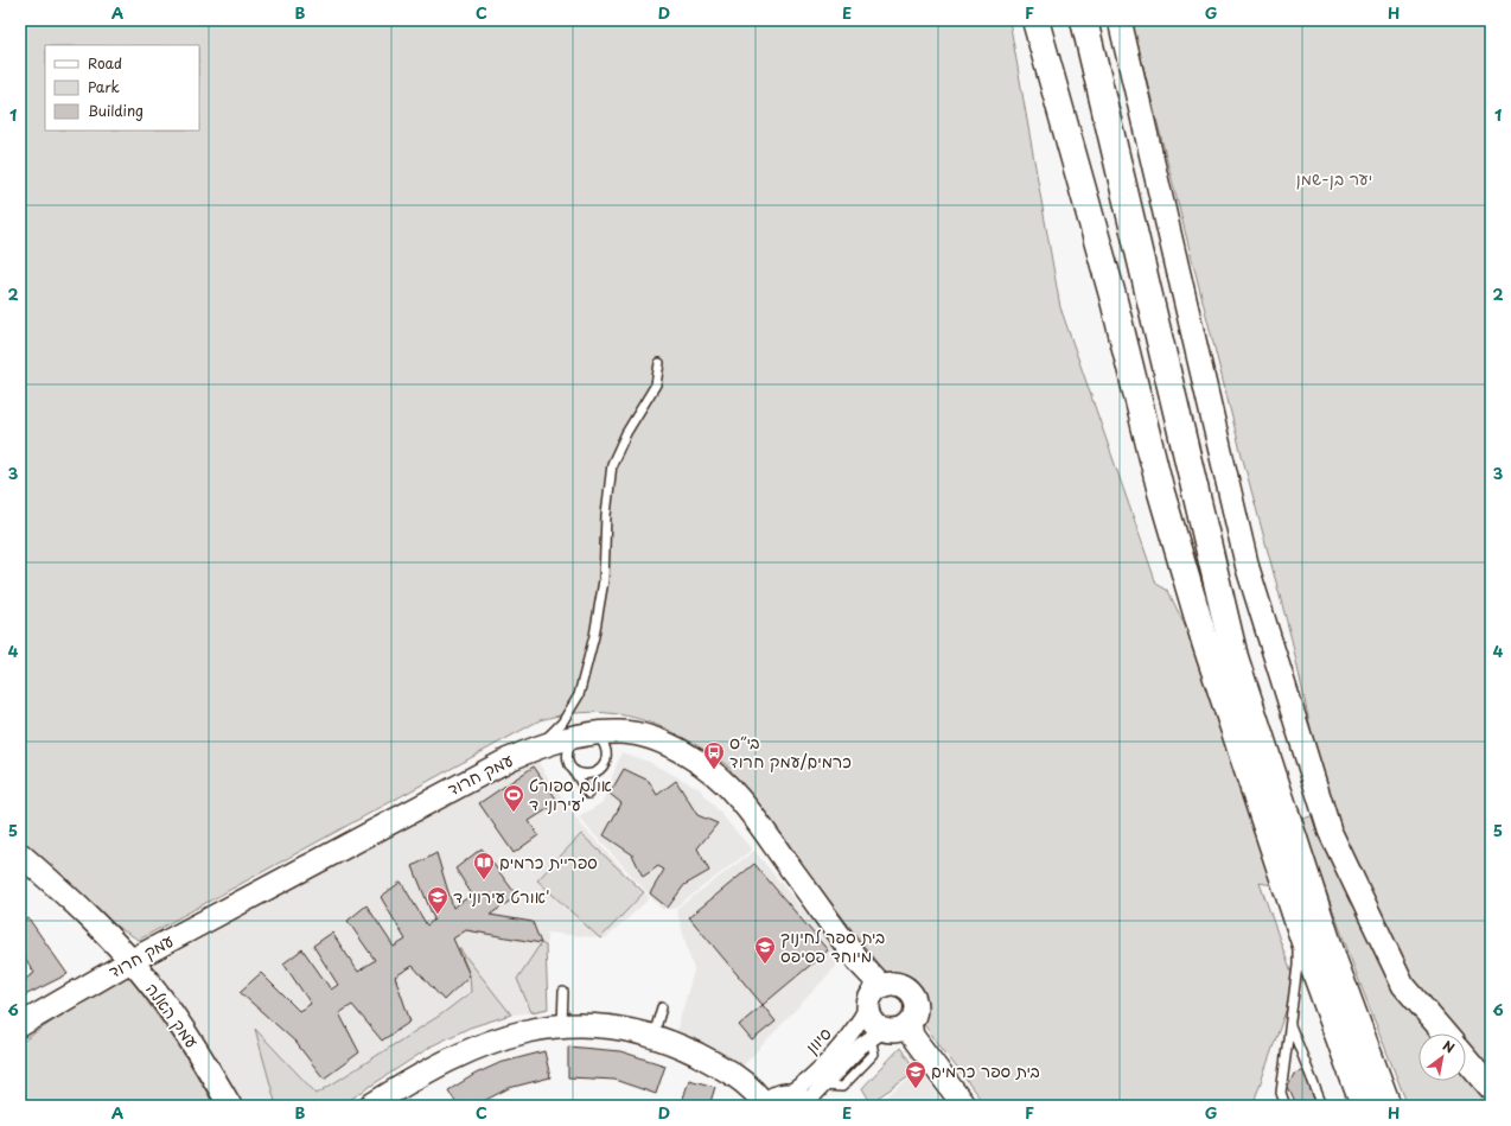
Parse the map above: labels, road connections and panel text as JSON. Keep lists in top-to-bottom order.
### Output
{
  "streets": {
    "street": ["עמק חרוד", "עמק האלה", "סיוון"]
  },
  "crossings": [
    ["עמק חרוד", "עמק האלה"],
    ["עמק חרוד", "סיוון"]
  ],
  "parks": ["יער בן-שמן"],
  "places": {
    "bus stop": ["בי״ס כרמים/עמק חרוד"],
    "sports": ["אולם ספורט עירוני ד'"],
    "library": ["ספריית כרמים"],
    "school or university": ["אורט עירוני ד'", "בית ספר לחינוך מיוחד פסיפס", "בית ספר כרמים"]
  },
  "legend": ["Road", "Park", "Building"],
  "north": "top right",
  "grid": {
    "columns": [
      "A",
      "B",
      "C",
      "D",
      "E",
      "F",
      "G",
      "H"
    ],
    "rows": [
      "1",
      "2",
      "3",
      "4",
      "5",
      "6"
    ]
  }
}
